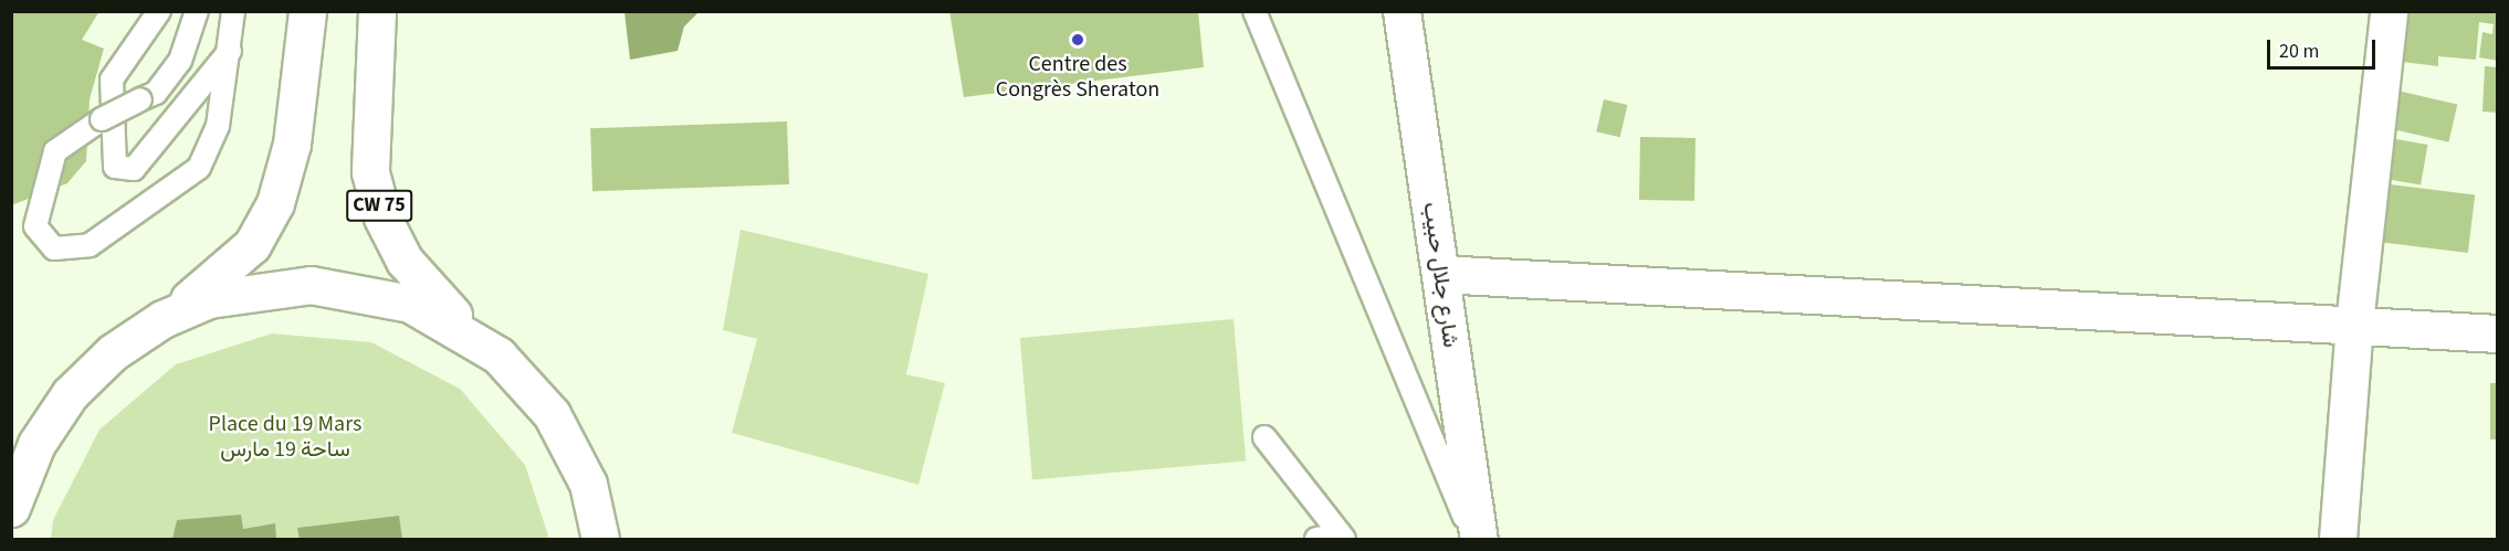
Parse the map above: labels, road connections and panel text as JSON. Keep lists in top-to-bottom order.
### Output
{
  "streets": {
    "street": ["CW 75", "شارع جلال حبيب"]
  },
  "parks": ["Place du 19 Mars ساحة 19 مارس"],
  "places": ["Centre des Congrès Sheraton"],
  "scale_bar": "20 m"
}
